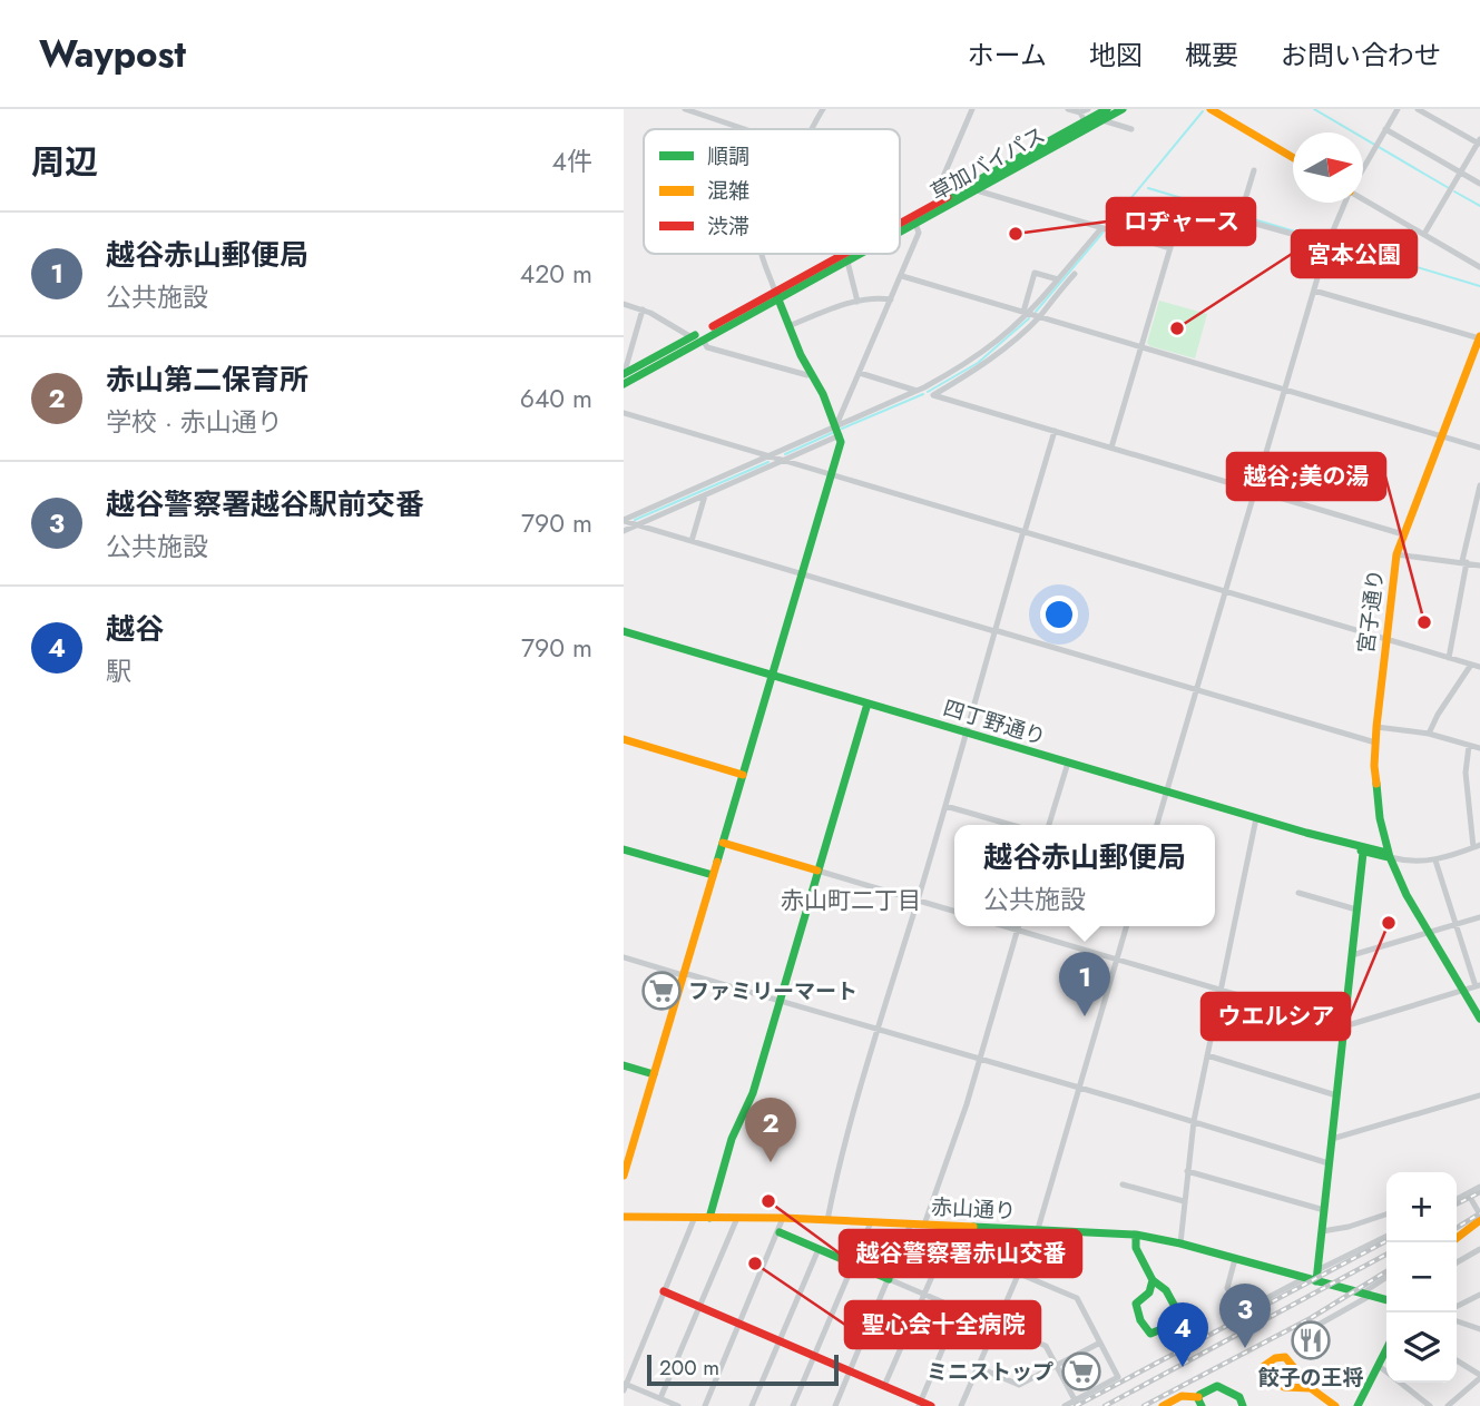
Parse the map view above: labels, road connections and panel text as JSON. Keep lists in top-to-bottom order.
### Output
{
  "streets": {
    "main road": [
      "草加バイパス",
      "宮子通り",
      "四丁野通り",
      "赤山通り"
    ]
  },
  "crossings": [
    ["宮子通り", "四丁野通り"]
  ],
  "districts": ["赤山町二丁目"],
  "places": {
    "other": [
      "ロヂャース",
      "宮本公園",
      "越谷;美の湯",
      "ウエルシア",
      "越谷警察署赤山交番",
      "聖心会十全病院"
    ],
    "supermarket": ["ファミリーマート", "ミニストップ"],
    "restaurant": ["餃子の王将"]
  },
  "legend": ["順調", "混雑", "渋滞"],
  "scale_bar": "200 m",
  "north": "right",
  "page": {
    "header": "Waypost",
    "nav": [
      "ホーム",
      "地図",
      "概要",
      "お問い合わせ"
    ],
    "heading": ["周辺", "4件"],
    "list": [
      {
        "mark": "1",
        "name": "越谷赤山郵便局",
        "note": "公共施設",
        "value": "420 m"
      },
      {
        "mark": "2",
        "name": "赤山第二保育所",
        "note": "学校 · 赤山通り",
        "value": "640 m"
      },
      {
        "mark": "3",
        "name": "越谷警察署越谷駅前交番",
        "note": "公共施設",
        "value": "790 m"
      },
      {
        "mark": "4",
        "name": "越谷",
        "note": "駅",
        "value": "790 m"
      }
    ],
    "popup": ["越谷赤山郵便局", "公共施設"],
    "pins": [
      "1",
      "2",
      "3",
      "4"
    ],
    "map_buttons": ["+", "−"],
    "scale": "200 m"
  }
}
